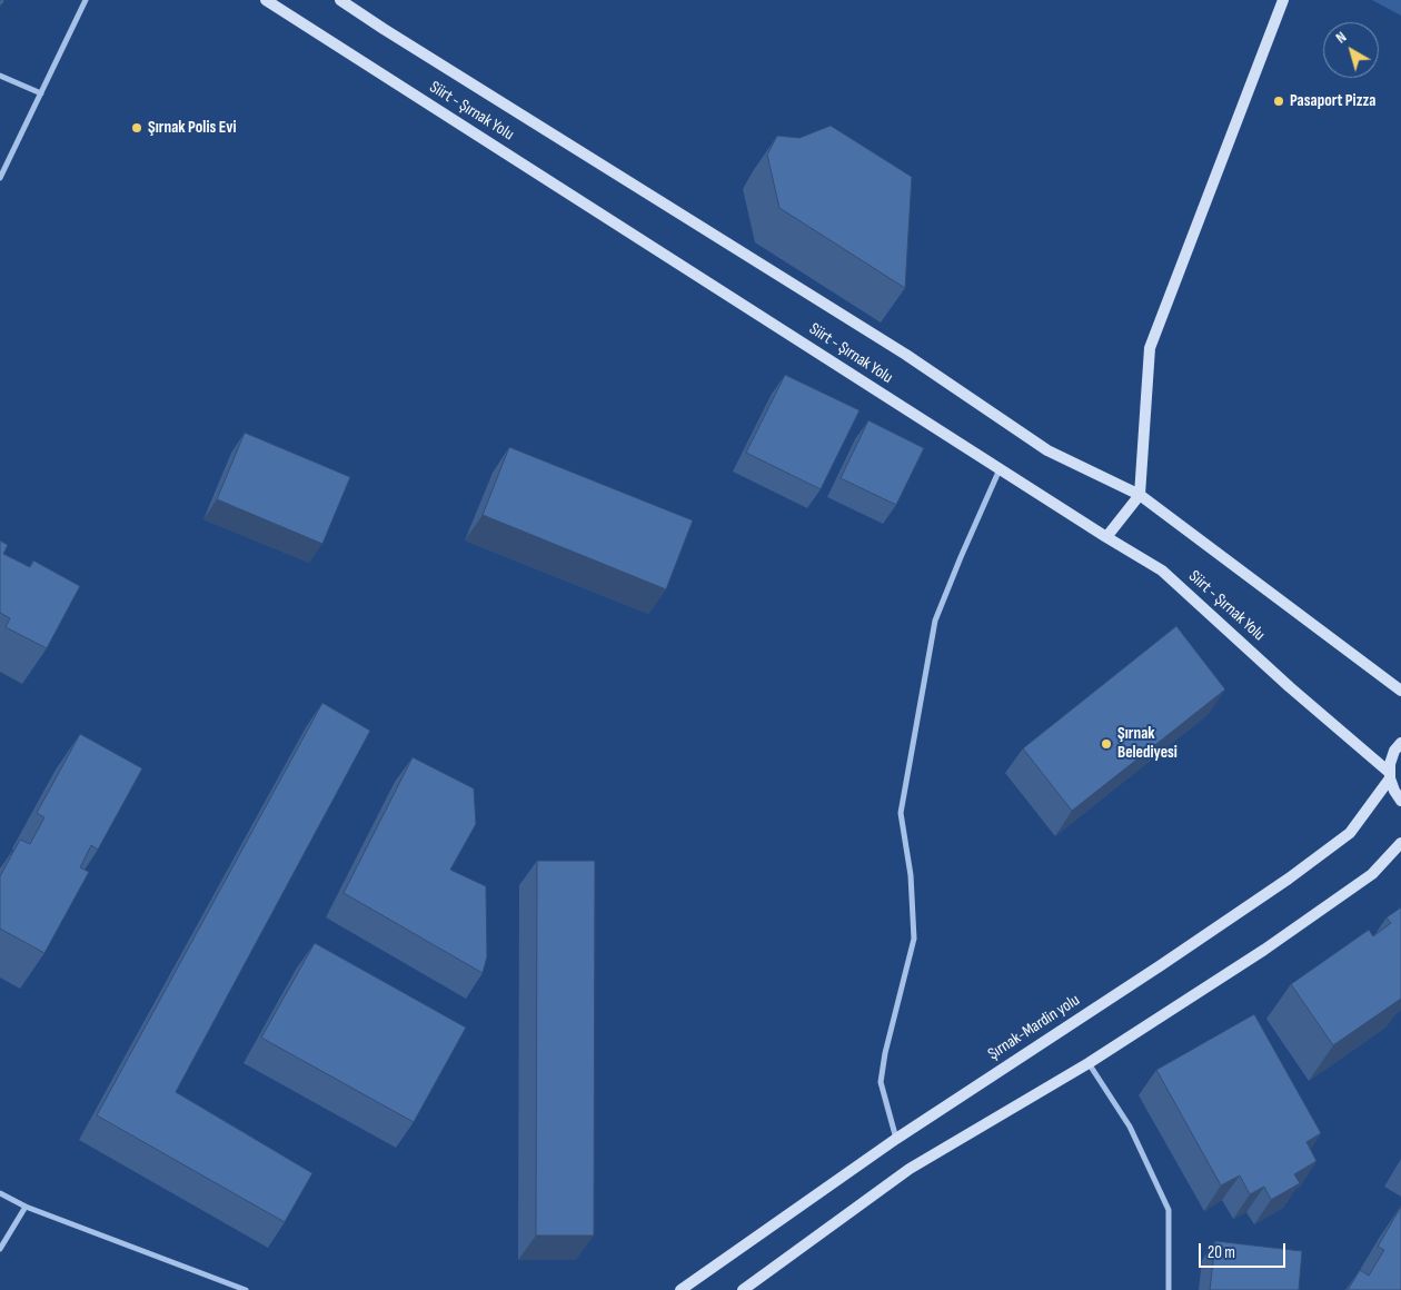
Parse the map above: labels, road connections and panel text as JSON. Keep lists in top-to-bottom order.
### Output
{
  "streets": {
    "street": ["Siirt - Şırnak Yolu", "Şırnak-Mardin yolu"]
  },
  "crossings": [
    ["Siirt - Şırnak Yolu", "Şırnak-Mardin yolu"]
  ],
  "places": ["Pasaport Pizza", "Şırnak Polis Evi", "Şırnak Belediyesi"],
  "scale_bar": "20 m",
  "north": "top left"
}
